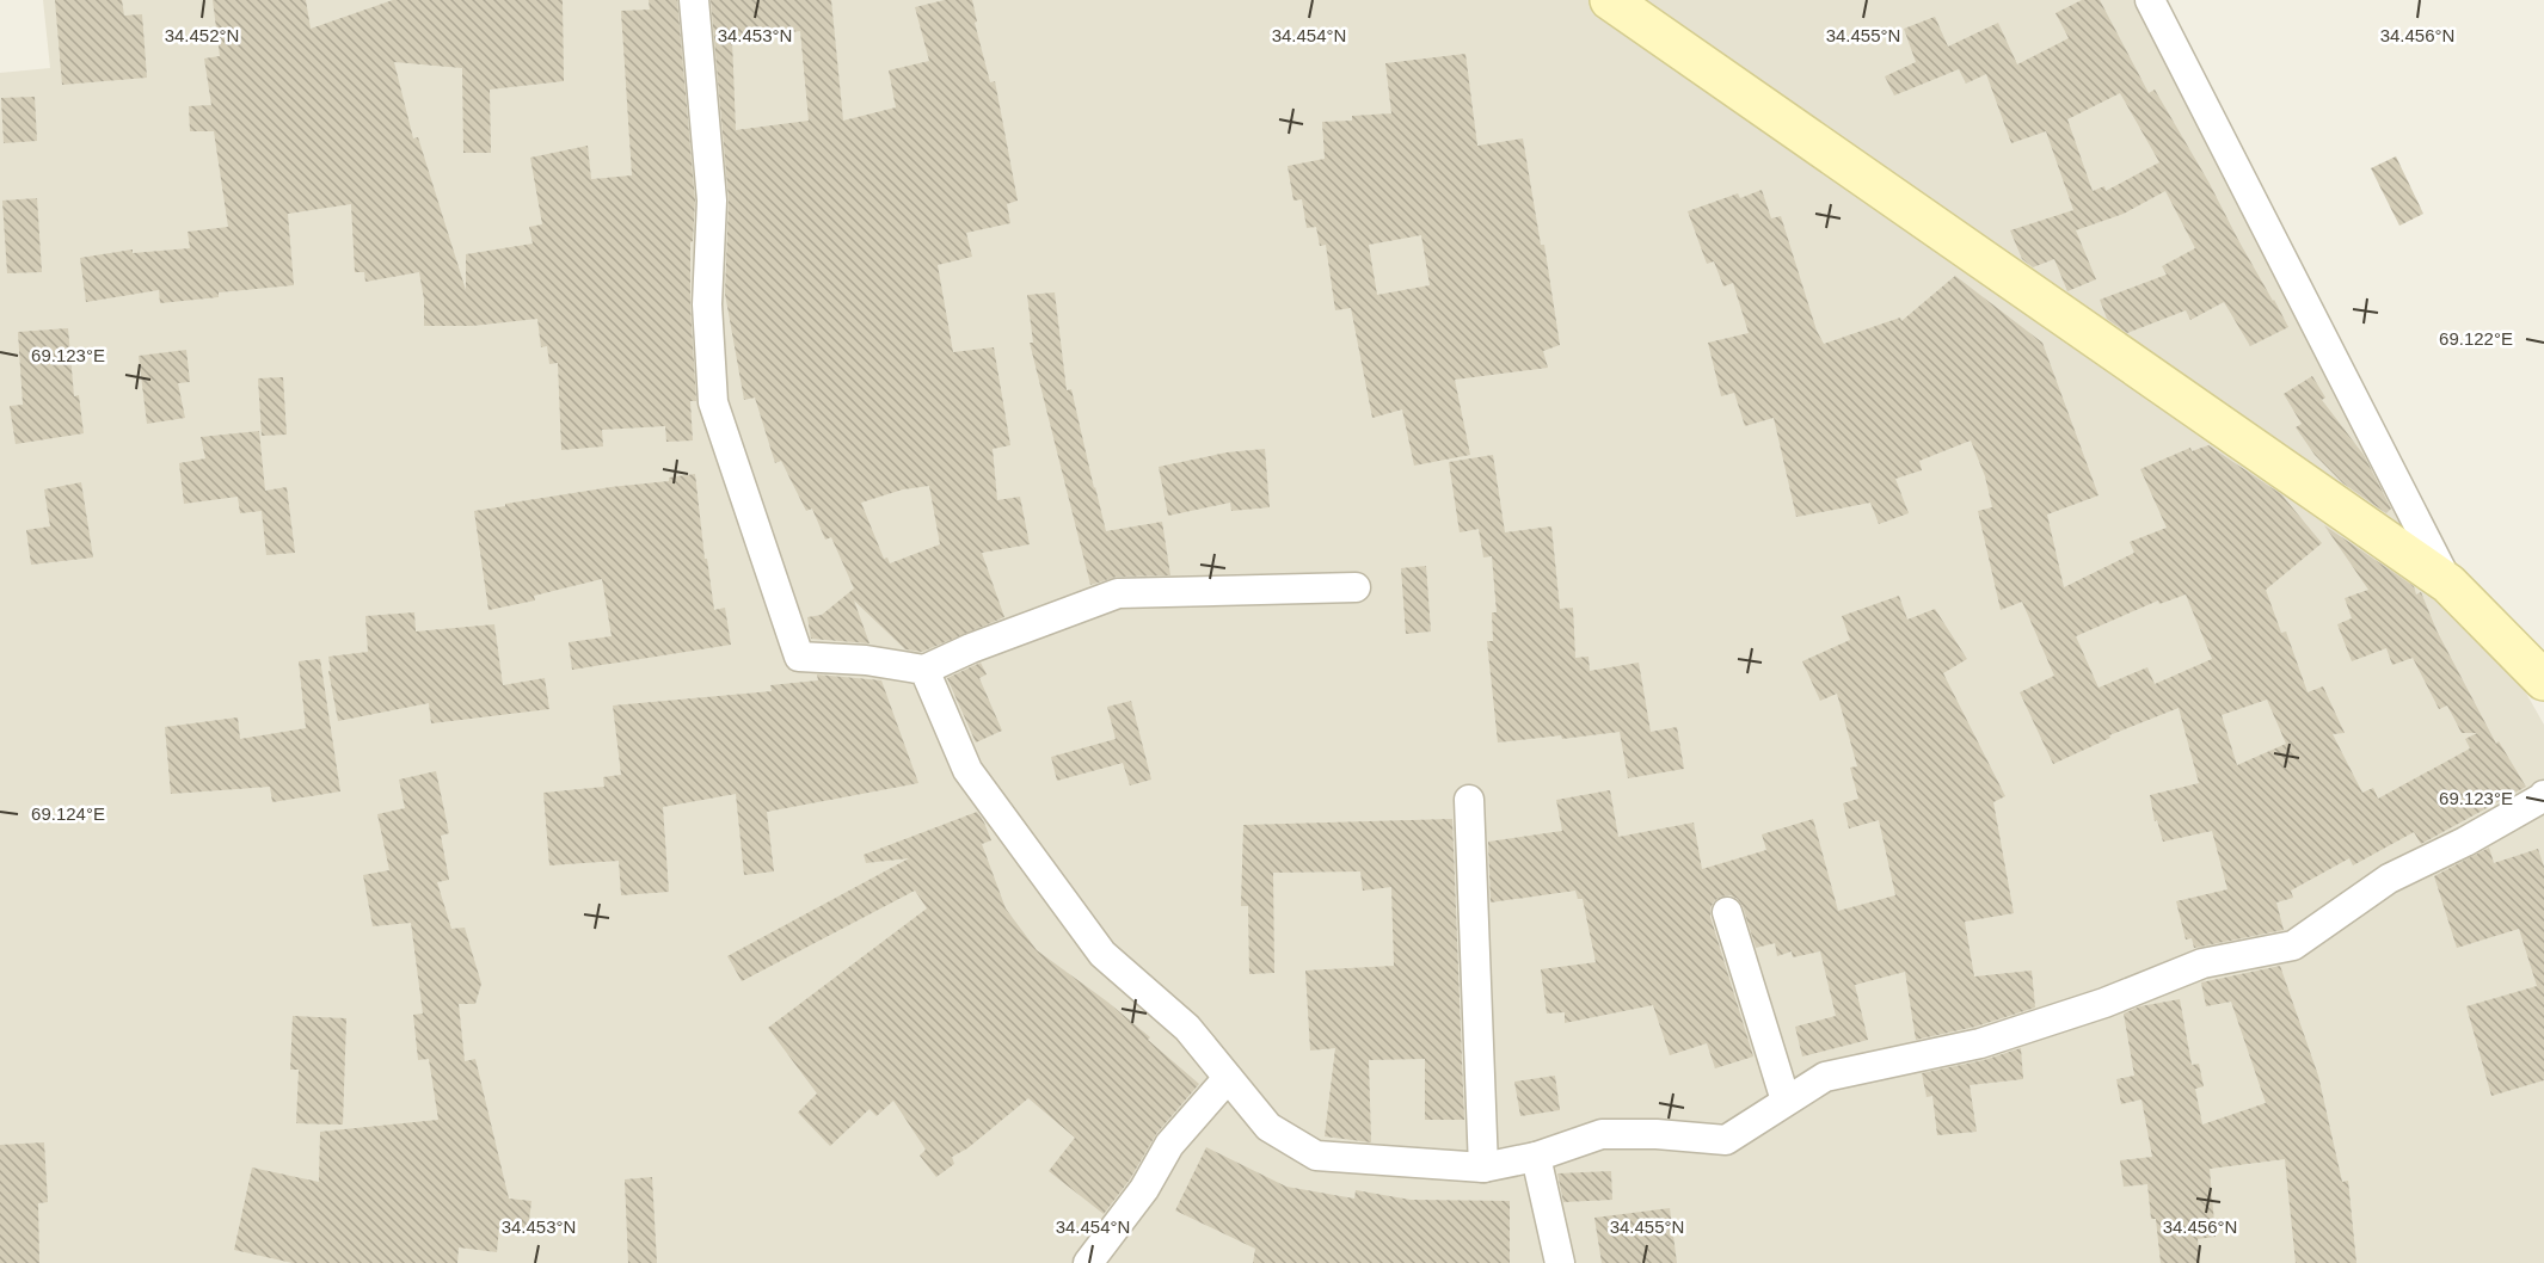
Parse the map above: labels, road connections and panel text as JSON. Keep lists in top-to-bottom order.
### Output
{
  "coordinates": [
    "34.452°N",
    "34.453°N",
    "34.455°N",
    "34.456°N",
    "34.454°N",
    "69.122°E",
    "69.123°E",
    "69.124°E"
  ]
}
